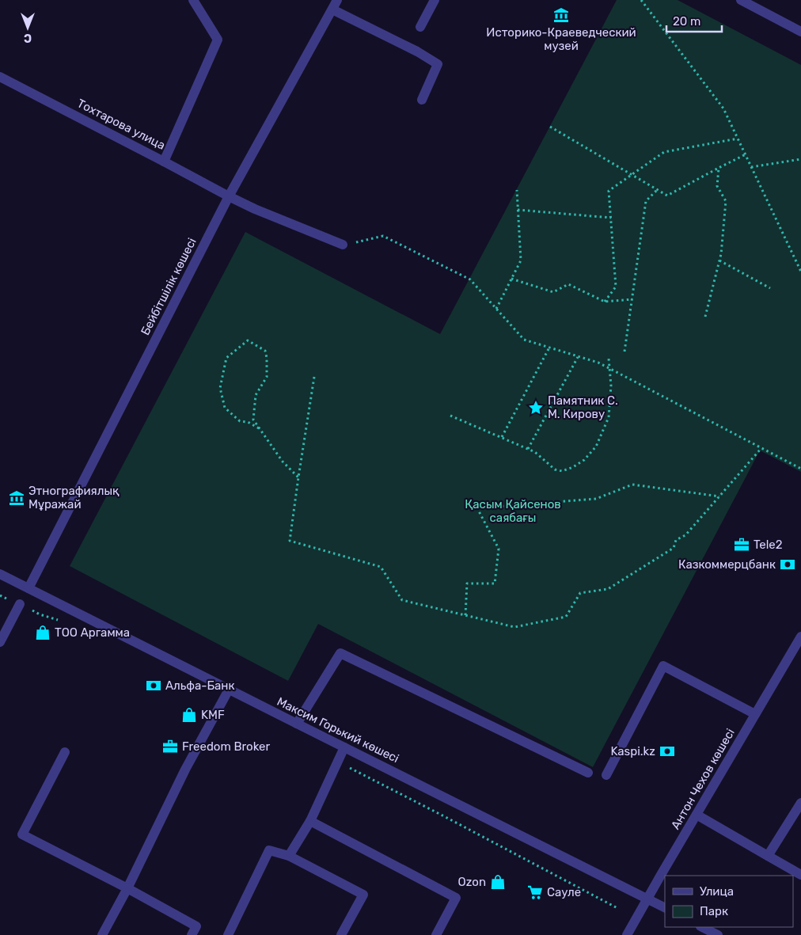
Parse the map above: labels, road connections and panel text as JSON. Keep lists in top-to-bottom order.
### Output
{
  "streets": {
    "street": [
      "Тохтарова улица",
      "Бейбітшілік көшесі",
      "Максим Горький көшесі",
      "Антон Чехов көшесі"
    ]
  },
  "crossings": [
    ["Тохтарова улица", "Бейбітшілік көшесі"],
    ["Бейбітшілік көшесі", "Максим Горький көшесі"],
    ["Максим Горький көшесі", "Антон Чехов көшесі"]
  ],
  "parks": ["Қасым Қайсенов саябағы"],
  "places": {
    "museum": ["Историко-Краеведческий музей", "Этнографиялық Мұражай"],
    "place": ["Памятник С. М. Кирову"],
    "office": ["Tele2", "Freedom Broker"],
    "bank": ["Казкоммерцбанк", "Альфа-Банк", "Kaspi.kz"],
    "shop": ["ТОО Аргамма", "KMF", "Ozon"],
    "supermarket": ["Сауле"]
  },
  "legend": ["Улица", "Парк"],
  "scale_bar": "20 m",
  "north": "bottom"
}
